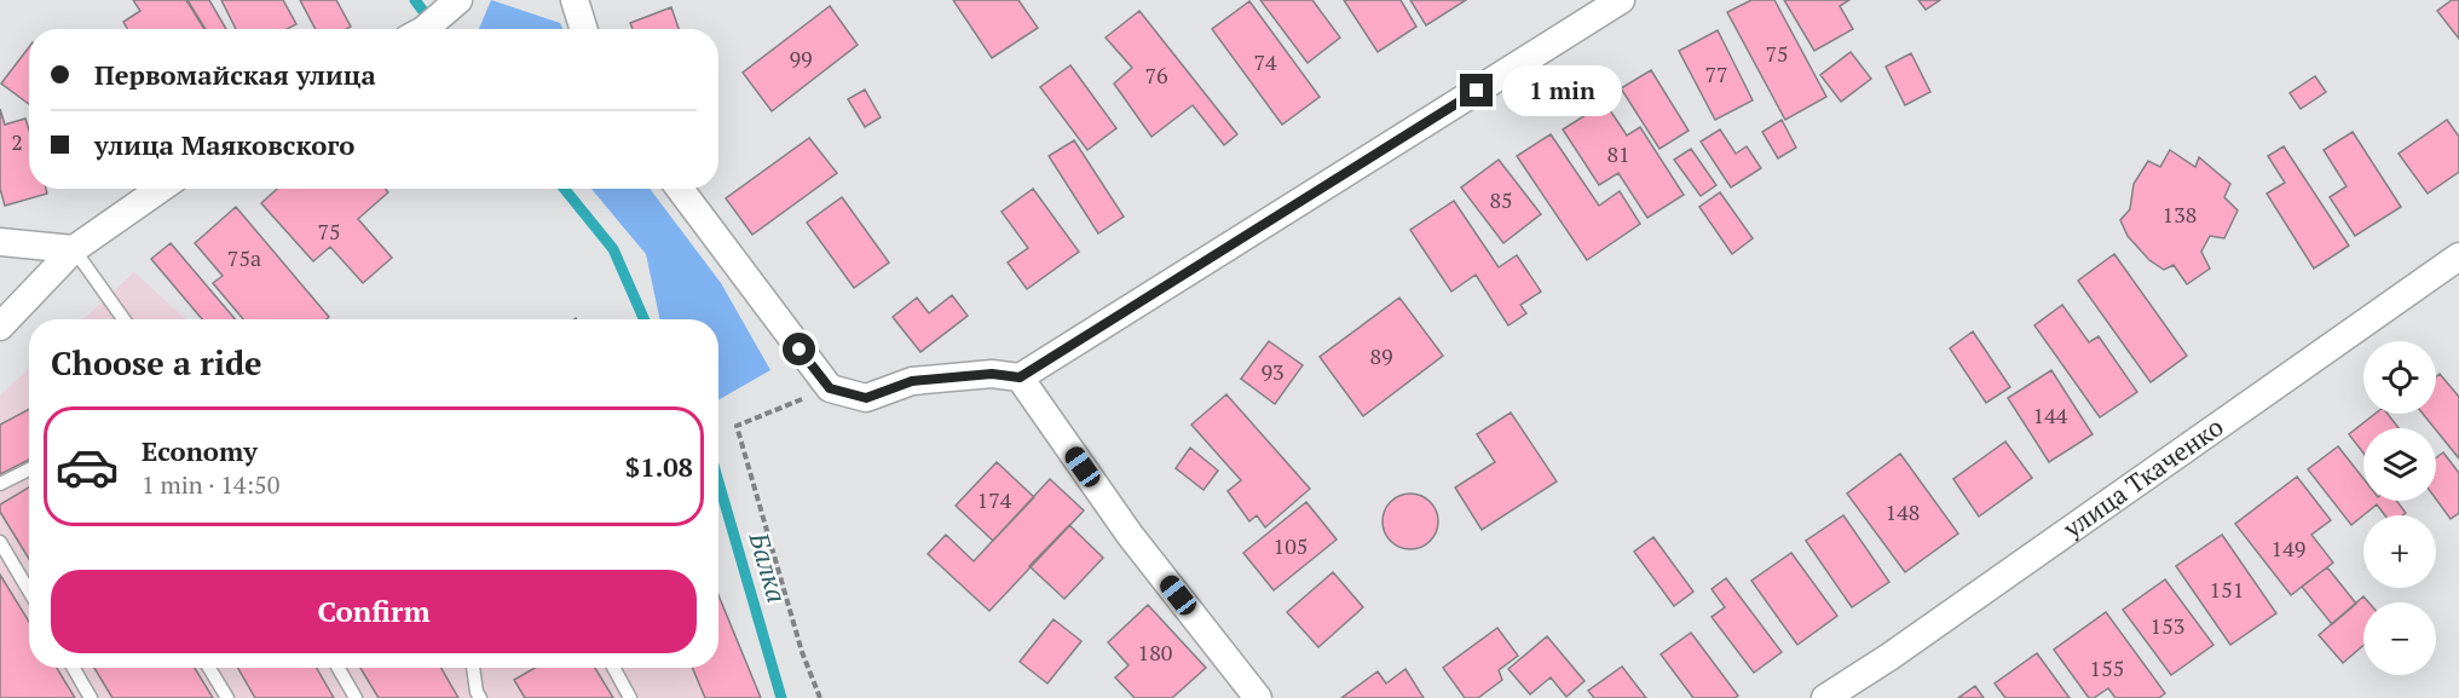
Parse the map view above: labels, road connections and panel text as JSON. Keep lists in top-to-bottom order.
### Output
{
  "streets": {
    "street": ["улица Ткаченко"]
  },
  "water": ["Балка"],
  "house_numbers": [
    "75",
    "99",
    "74",
    "77",
    "76",
    "2",
    "81",
    "85",
    "138",
    "75",
    "75а",
    "89",
    "93",
    "144",
    "174",
    "148",
    "105",
    "149",
    "151",
    "153",
    "180",
    "155"
  ],
  "page": {
    "banner": ["Первомайская улица", "улица Маяковского"],
    "bubble": "1 min",
    "heading": "Choose a ride",
    "map_buttons": ["+", "−"],
    "list": [
      {
        "name": "Economy",
        "note": "1 min · 14:50",
        "value": "$1.08"
      }
    ],
    "buttons": "Confirm"
  }
}
